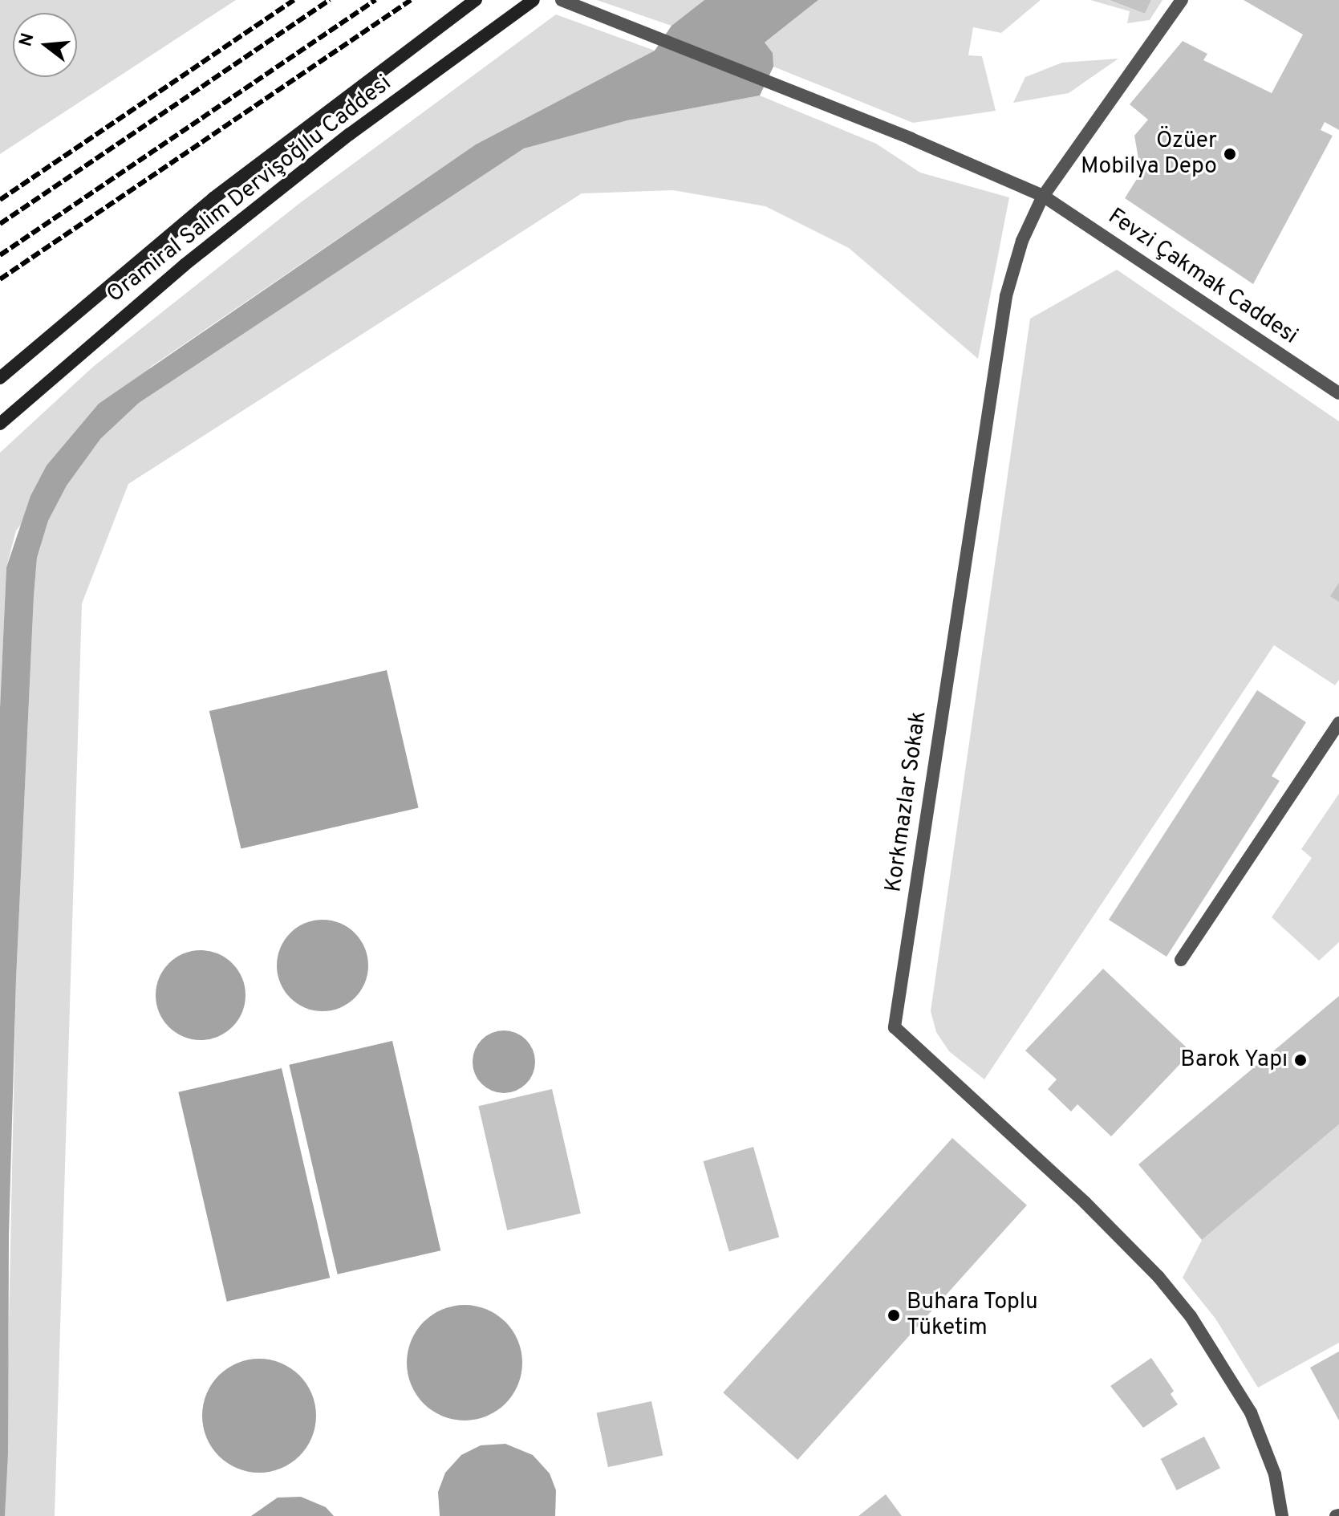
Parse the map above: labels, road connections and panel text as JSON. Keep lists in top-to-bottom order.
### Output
{
  "streets": {
    "main road": ["Oramiral Salim Dervişoğllu Caddesi"],
    "street": ["Fevzi Çakmak Caddesi", "Korkmazlar Sokak"]
  },
  "crossings": [
    ["Fevzi Çakmak Caddesi", "Korkmazlar Sokak"]
  ],
  "places": ["Özüer Mobilya Depo", "Barok Yapı", "Buhara Toplu Tüketim"],
  "north": "left"
}
